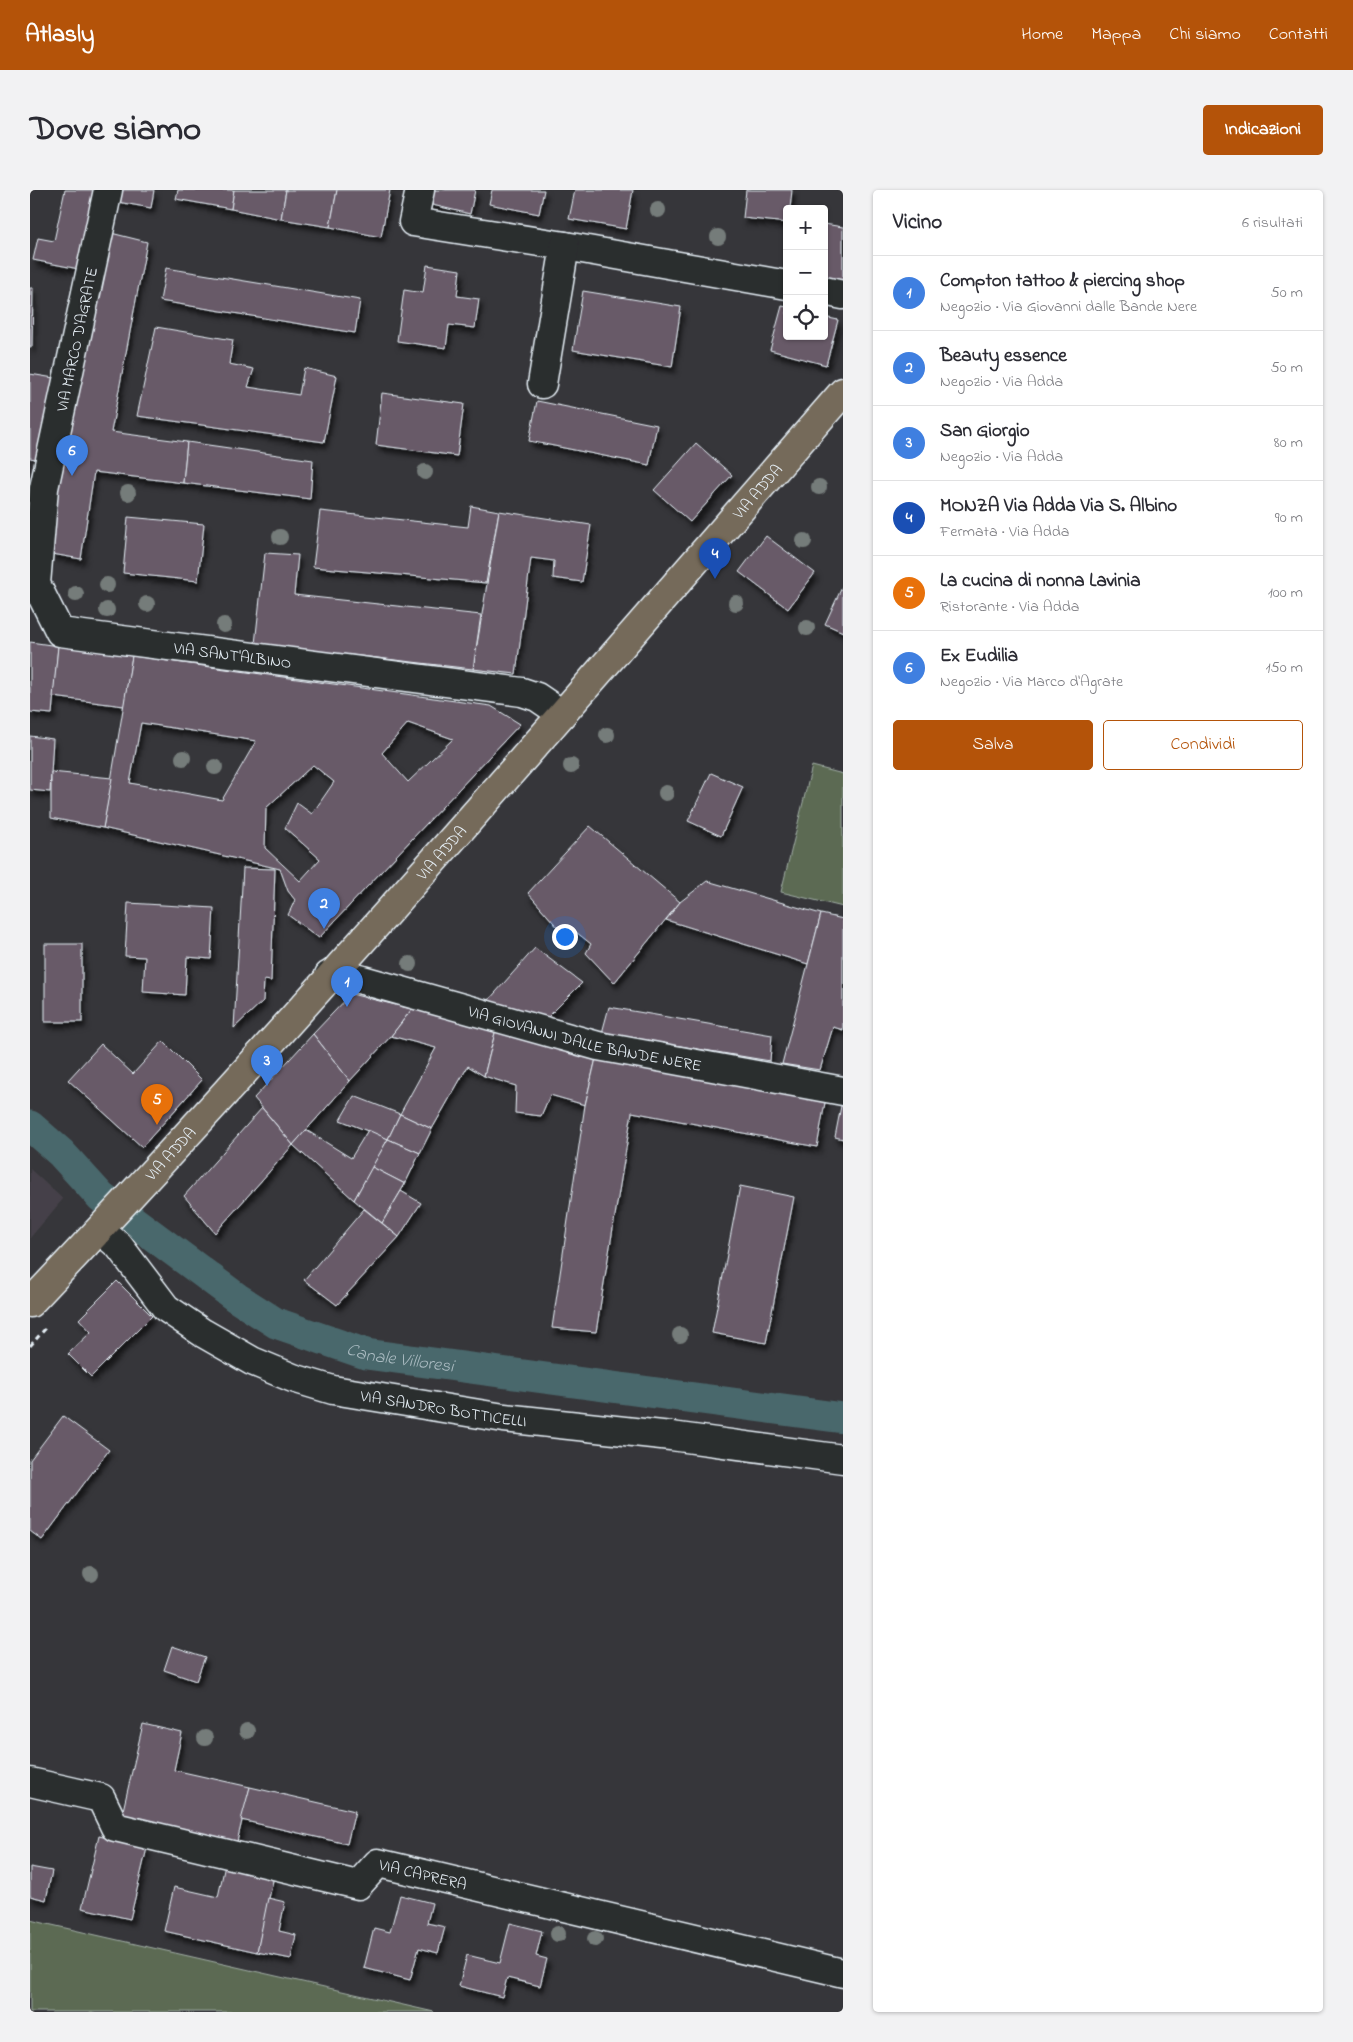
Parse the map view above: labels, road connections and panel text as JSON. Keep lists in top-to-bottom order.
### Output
{
  "streets": {
    "main road": ["VIA ADDA"],
    "street": [
      "VIA MARCO D'AGRATE",
      "VIA SANT'ALBINO",
      "VIA GIOVANNI DALLE BANDE NERE",
      "VIA SANDRO BOTTICELLI",
      "VIA CAPRERA"
    ]
  },
  "crossings": [
    ["VIA MARCO D'AGRATE", "VIA SANT'ALBINO"],
    ["VIA ADDA", "VIA SANT'ALBINO"],
    ["VIA ADDA", "VIA GIOVANNI DALLE BANDE NERE"],
    ["VIA ADDA", "VIA SANDRO BOTTICELLI"]
  ],
  "water": ["Canale Villoresi"],
  "page": {
    "header": "Atlasly",
    "nav": [
      "Home",
      "Mappa",
      "Chi siamo",
      "Contatti"
    ],
    "title": "Dove siamo",
    "buttons": [
      "Indicazioni",
      ["Salva", "Condividi"]
    ],
    "heading": ["Vicino", "6 risultati"],
    "map_buttons": ["+", "−"],
    "list": [
      {
        "mark": "1",
        "name": "Compton tattoo & piercing shop",
        "note": "Negozio · Via Giovanni dalle Bande Nere",
        "value": "50 m"
      },
      {
        "mark": "2",
        "name": "Beauty essence",
        "note": "Negozio · Via Adda",
        "value": "50 m"
      },
      {
        "mark": "3",
        "name": "San Giorgio",
        "note": "Negozio · Via Adda",
        "value": "80 m"
      },
      {
        "mark": "4",
        "name": "MONZA Via Adda Via S. Albino",
        "note": "Fermata · Via Adda",
        "value": "90 m"
      },
      {
        "mark": "5",
        "name": "La cucina di nonna Lavinia",
        "note": "Ristorante · Via Adda",
        "value": "100 m"
      },
      {
        "mark": "6",
        "name": "Ex Eudilia",
        "note": "Negozio · Via Marco d'Agrate",
        "value": "150 m"
      }
    ],
    "pins": [
      "6",
      "4",
      "2",
      "1",
      "3",
      "5"
    ]
  }
}
